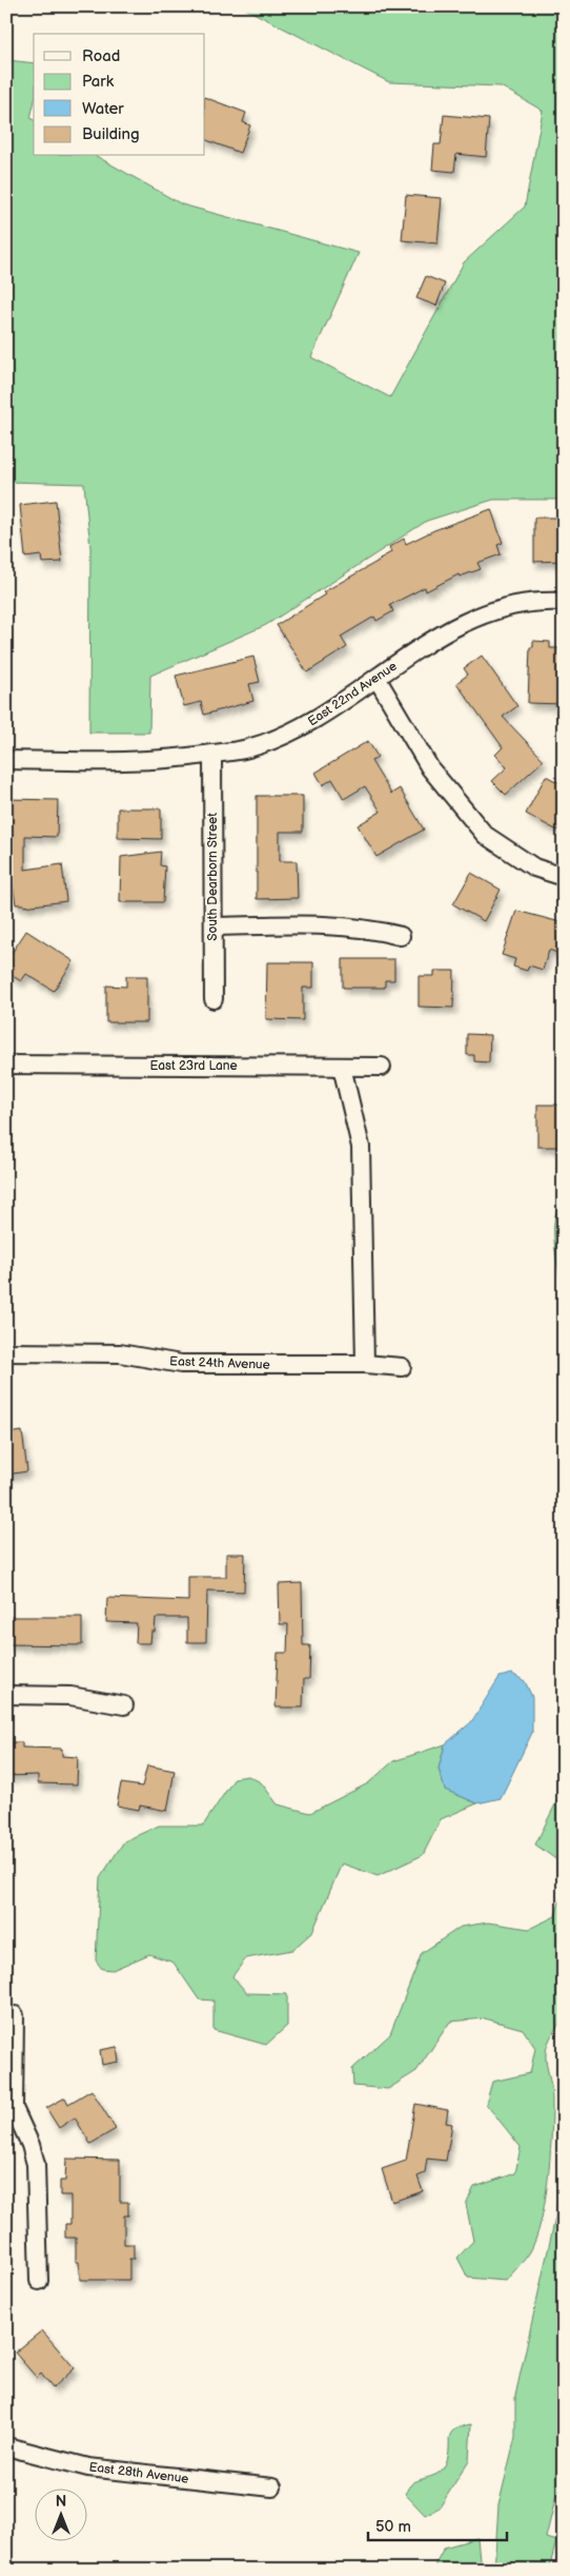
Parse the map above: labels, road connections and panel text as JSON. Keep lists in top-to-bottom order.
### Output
{
  "streets": {
    "street": [
      "East 22nd Avenue",
      "South Dearborn Street",
      "East 23rd Lane",
      "East 24th Avenue",
      "East 28th Avenue"
    ]
  },
  "crossings": [
    ["East 22nd Avenue", "South Dearborn Street"]
  ],
  "legend": [
    "Road",
    "Park",
    "Water",
    "Building"
  ],
  "scale_bar": "50 m",
  "north": "top"
}
